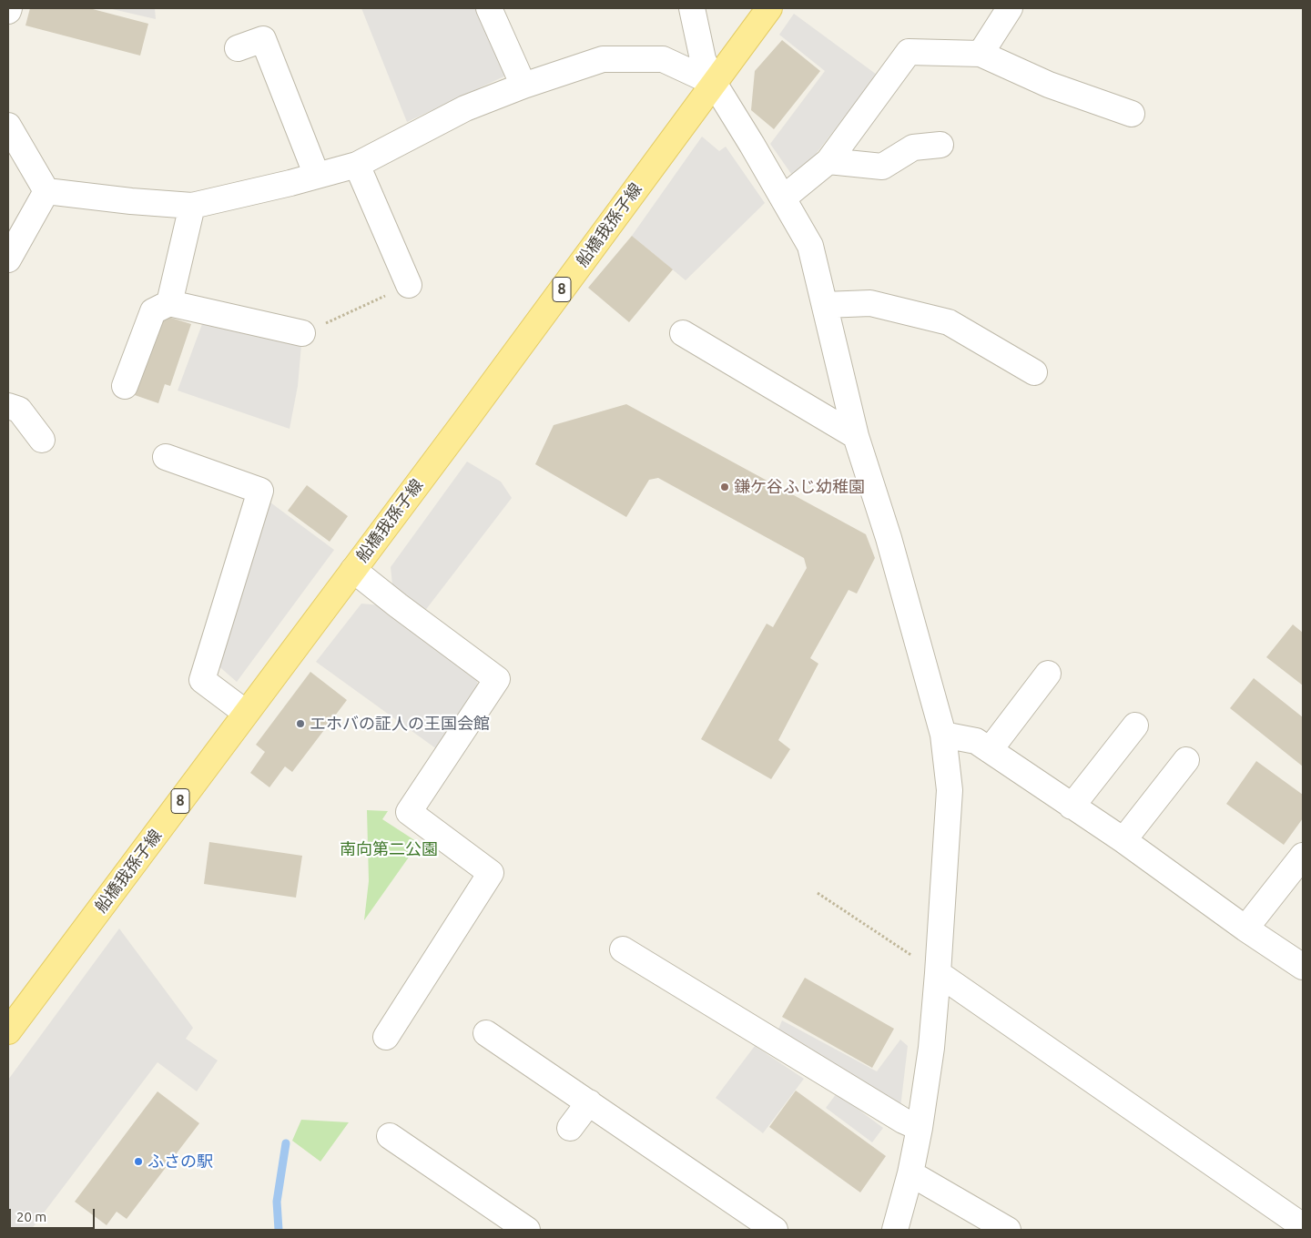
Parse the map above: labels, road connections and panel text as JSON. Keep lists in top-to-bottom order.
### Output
{
  "streets": {
    "main road": ["船橋我孫子線", "8"]
  },
  "parks": ["南向第二公園"],
  "places": ["鎌ケ谷ふじ幼稚園", "エホバの証人の王国会館", "ふさの駅"],
  "scale_bar": "20 m"
}
